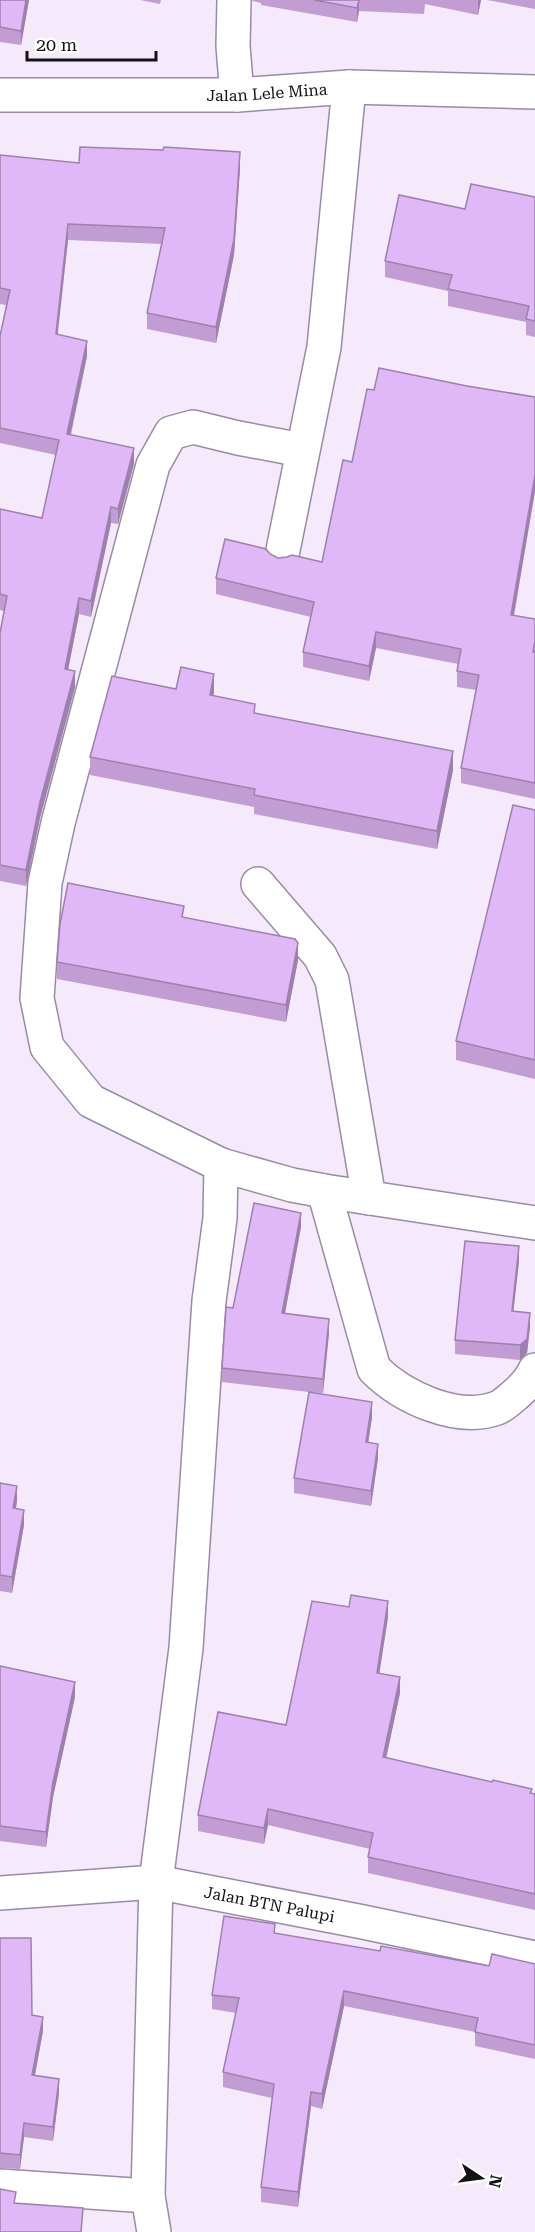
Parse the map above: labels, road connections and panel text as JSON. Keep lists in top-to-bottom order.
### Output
{
  "streets": {
    "street": ["Jalan Lele Mina", "Jalan BTN Palupi"]
  },
  "scale_bar": "20 m",
  "north": "right"
}
